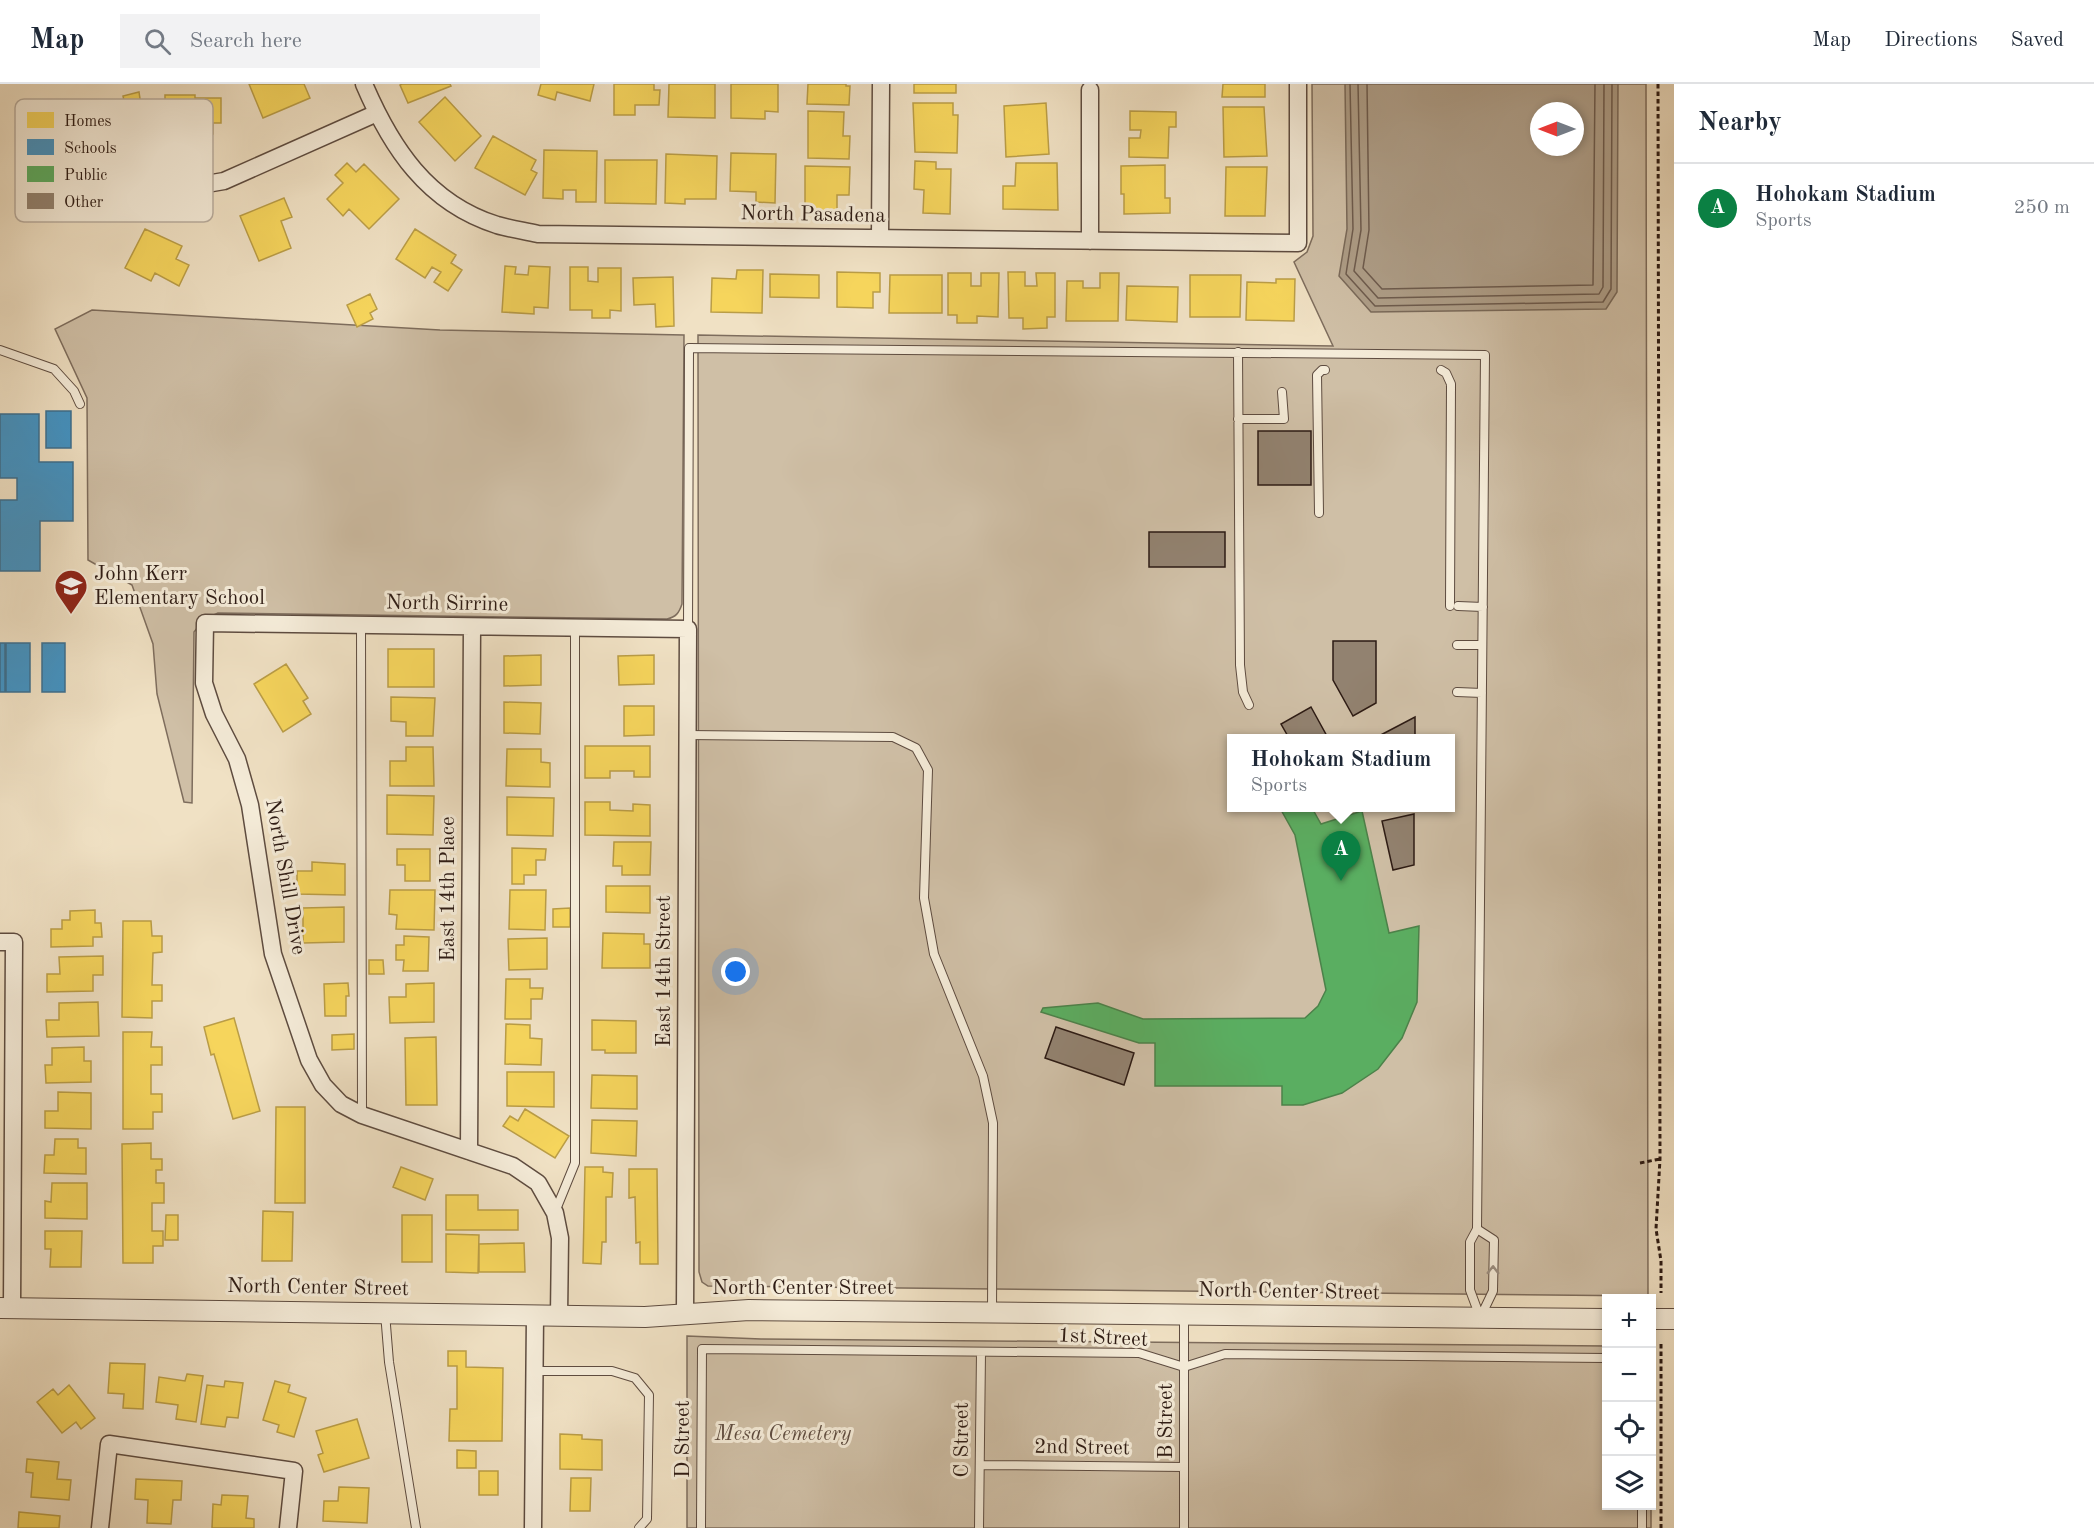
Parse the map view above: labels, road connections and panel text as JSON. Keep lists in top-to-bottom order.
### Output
{
  "streets": {
    "street": [
      "North Pasadena",
      "North Sirrine",
      "North Shill Drive",
      "East 14th Place",
      "East 14th Street",
      "North Center Street"
    ],
    "lane": [
      "1st Street",
      "B Street",
      "D Street",
      "C Street",
      "2nd Street"
    ]
  },
  "crossings": [
    ["North Sirrine", "North Shill Drive"],
    ["North Sirrine", "East 14th Place"],
    ["North Sirrine", "East 14th Street"],
    ["North Shill Drive", "East 14th Place"],
    ["North Shill Drive", "North Center Street"],
    ["East 14th Street", "North Center Street"],
    ["North Center Street", "B Street"],
    ["1st Street", "B Street"],
    ["1st Street", "D Street"],
    ["1st Street", "C Street"],
    ["B Street", "2nd Street"],
    ["C Street", "2nd Street"]
  ],
  "parks": ["Mesa Cemetery"],
  "places": {
    "school or university": ["John Kerr Elementary School"]
  },
  "legend": [
    "Homes",
    "Schools",
    "Public",
    "Other"
  ],
  "north": "left",
  "page": {
    "header": "Map",
    "search": "Search here",
    "nav": ["Map", "Directions", "Saved"],
    "heading": "Nearby",
    "list": [
      {
        "mark": "A",
        "name": "Hohokam Stadium",
        "note": "Sports",
        "value": "250 m"
      }
    ],
    "popup": ["Hohokam Stadium", "Sports"],
    "pins": "A",
    "map_buttons": ["+", "−"]
  }
}
